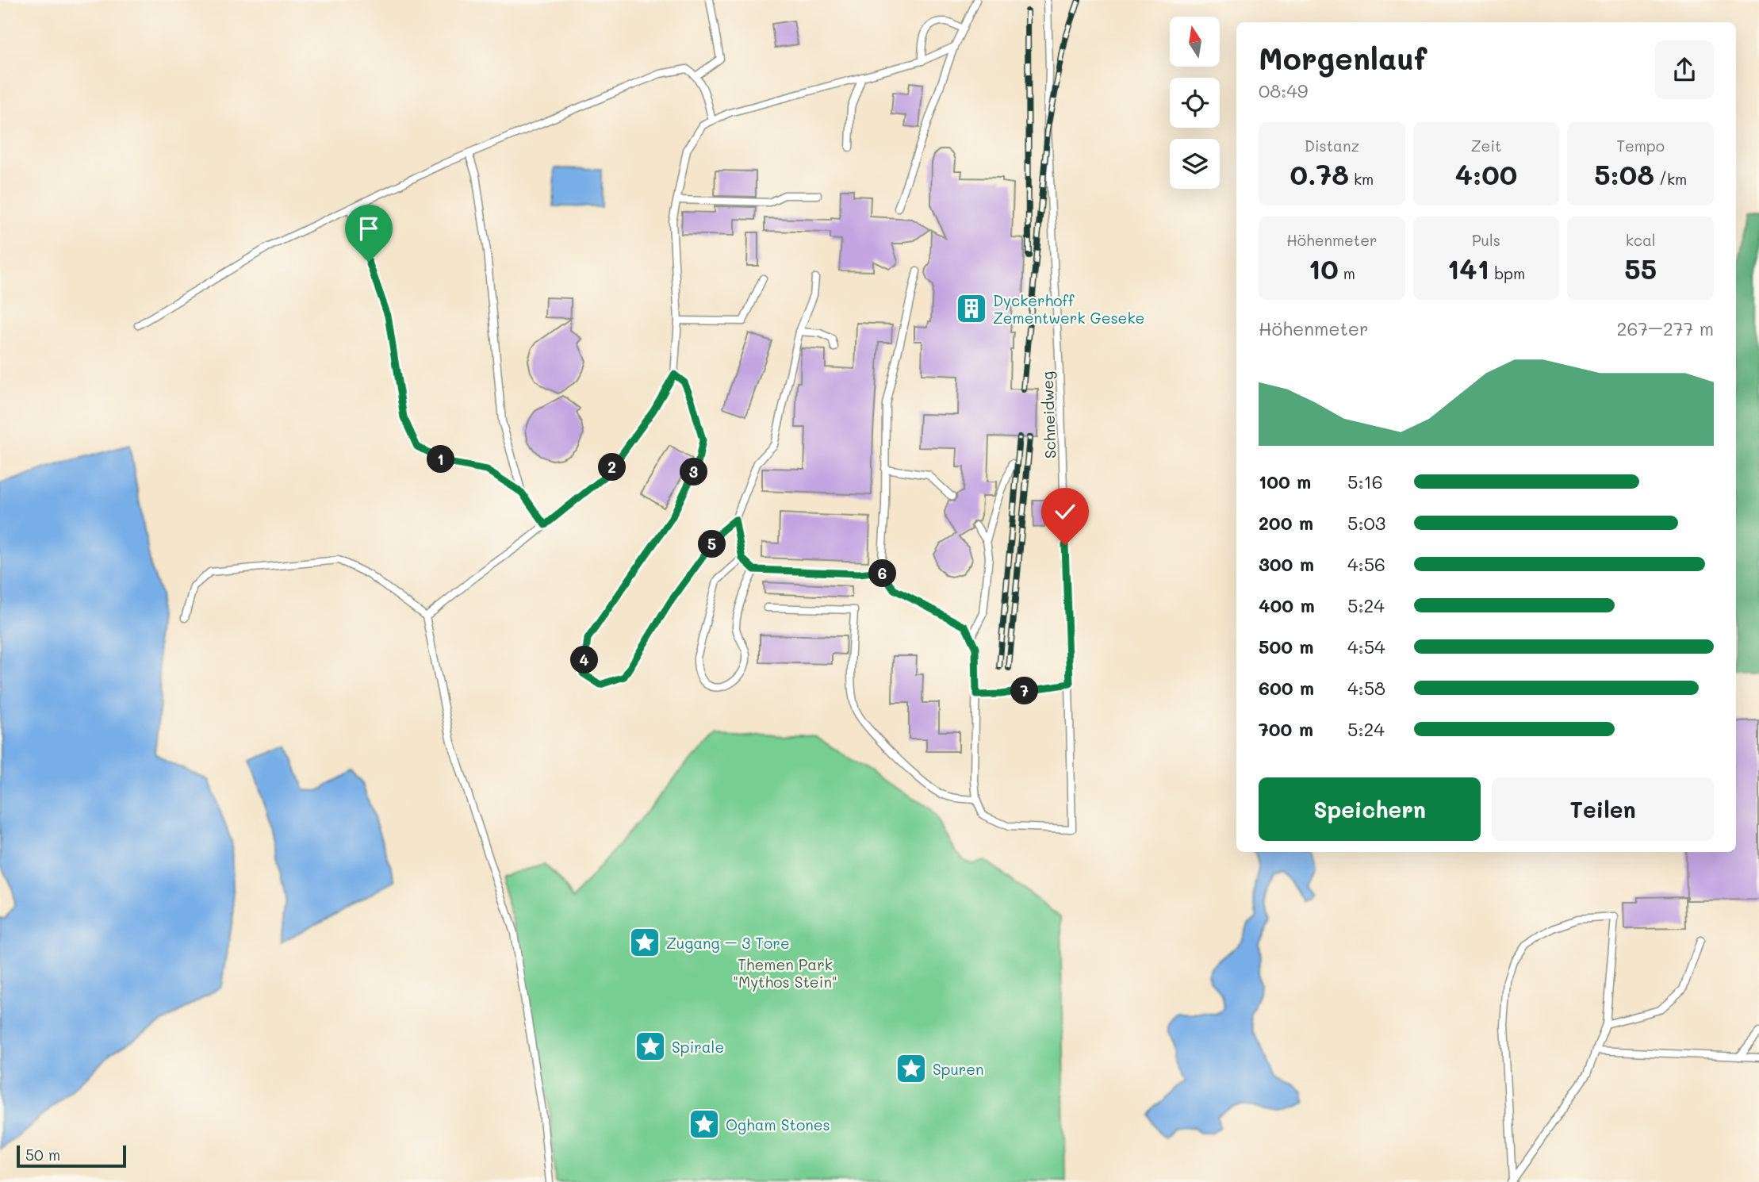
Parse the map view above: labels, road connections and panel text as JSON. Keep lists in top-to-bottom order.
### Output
{
  "streets": {
    "lane": ["Schneidweg"]
  },
  "parks": ["Themen Park \"Mythos Stein\""],
  "places": {
    "building": ["Dyckerhoff Zementwerk Geseke"],
    "place": [
      "Zugang – 3 Tore",
      "Spirale",
      "Spuren",
      "Ogham Stones"
    ]
  },
  "scale_bar": "50 m",
  "north": "top",
  "page": {
    "heading": ["Morgenlauf", "08:49"],
    "stats": [
      ["Distanz", "0.78 km"],
      ["Zeit", "4:00"],
      ["Tempo", "5:08 /km"],
      ["Höhenmeter", "10 m"],
      ["Puls", "141 bpm"],
      ["kcal", "55"]
    ],
    "chart": ["Höhenmeter", "267–277 m"],
    "pins": [
      "1",
      "2",
      "3",
      "5",
      "6",
      "4",
      "7"
    ],
    "list": [
      {
        "name": "100 m",
        "note": "5:16"
      },
      {
        "name": "200 m",
        "note": "5:03"
      },
      {
        "name": "300 m",
        "note": "4:56"
      },
      {
        "name": "400 m",
        "note": "5:24"
      },
      {
        "name": "500 m",
        "note": "4:54"
      },
      {
        "name": "600 m",
        "note": "4:58"
      },
      {
        "name": "700 m",
        "note": "5:24"
      }
    ],
    "buttons": ["Speichern", "Teilen"],
    "scale": "50 m"
  }
}
